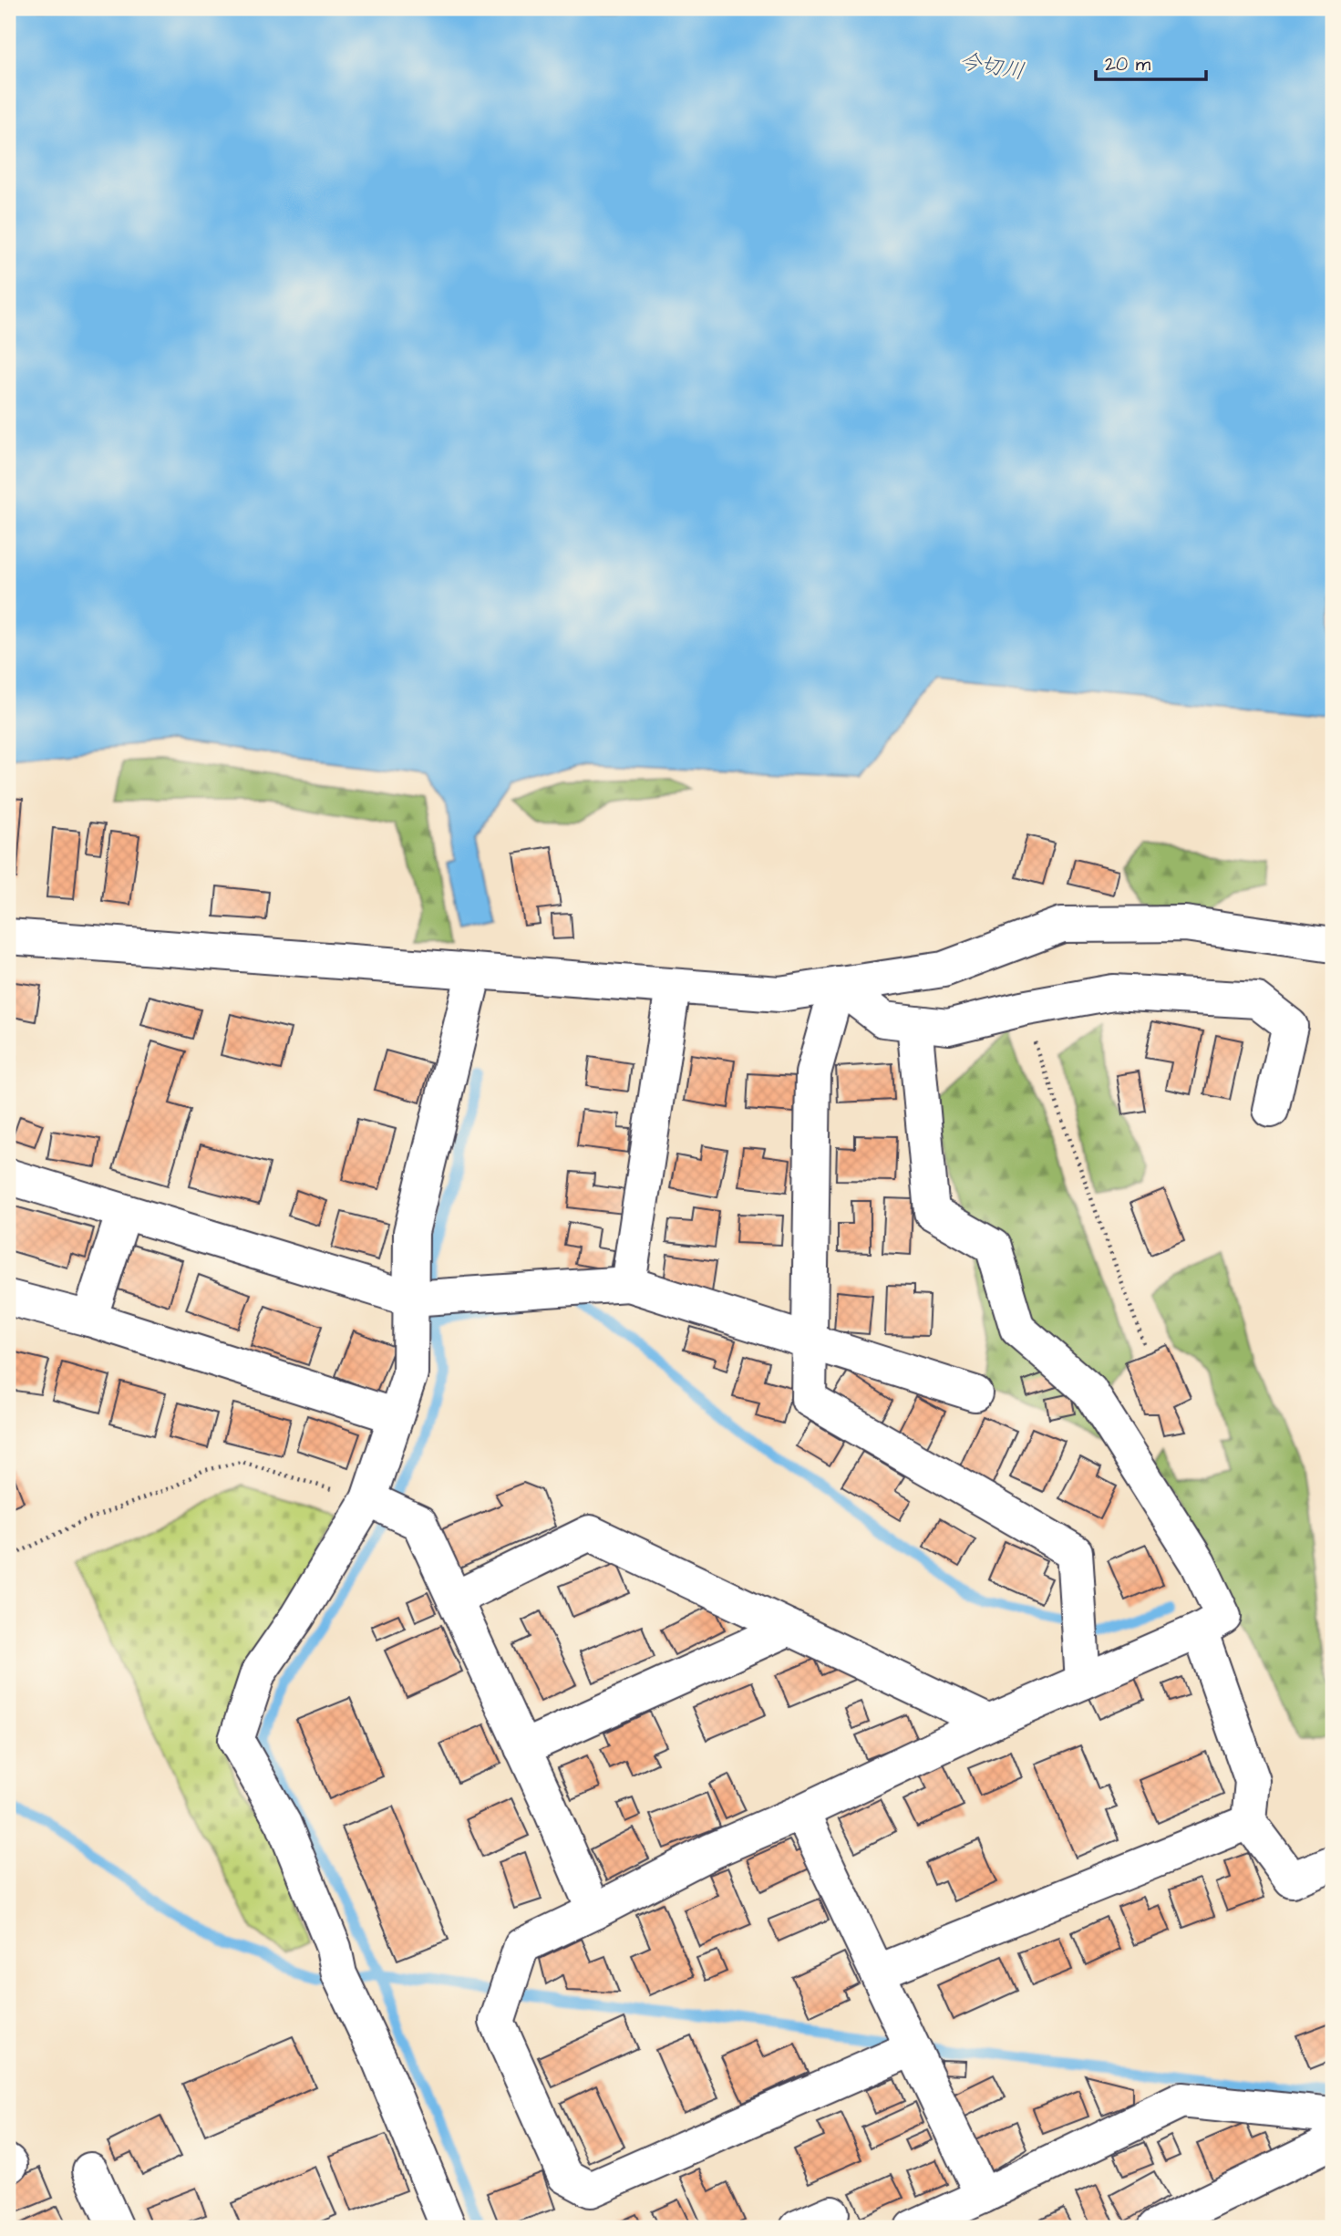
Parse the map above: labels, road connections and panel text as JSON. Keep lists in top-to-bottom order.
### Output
{
  "water": ["今切川"],
  "scale_bar": "20 m"
}
